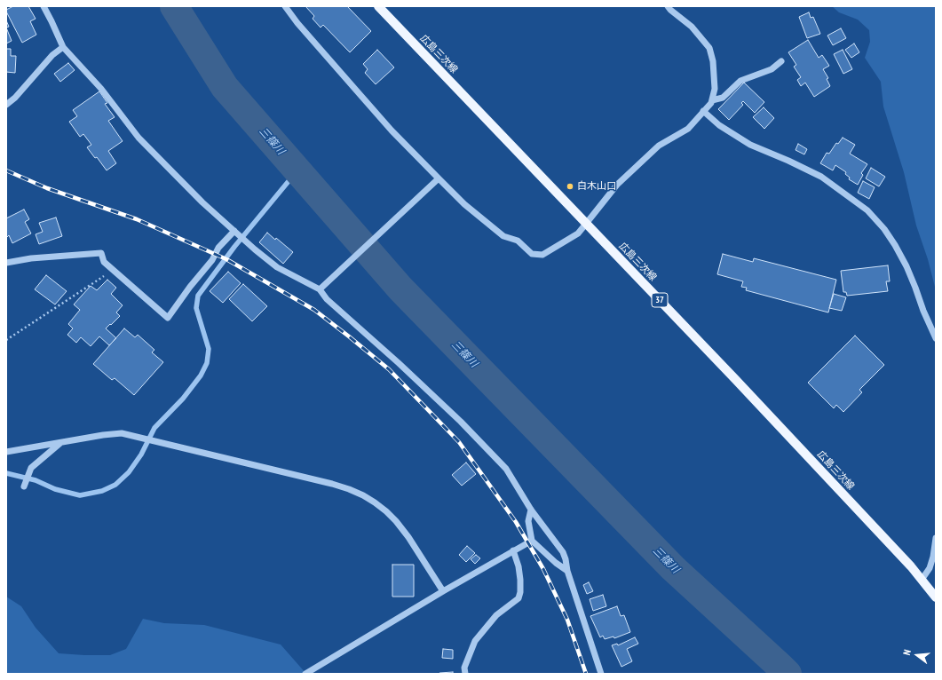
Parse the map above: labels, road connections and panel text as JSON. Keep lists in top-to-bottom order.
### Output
{
  "streets": {
    "main road": ["広島三次線", "37"]
  },
  "water": ["三篠川"],
  "places": ["白木山口"],
  "north": "left"
}
